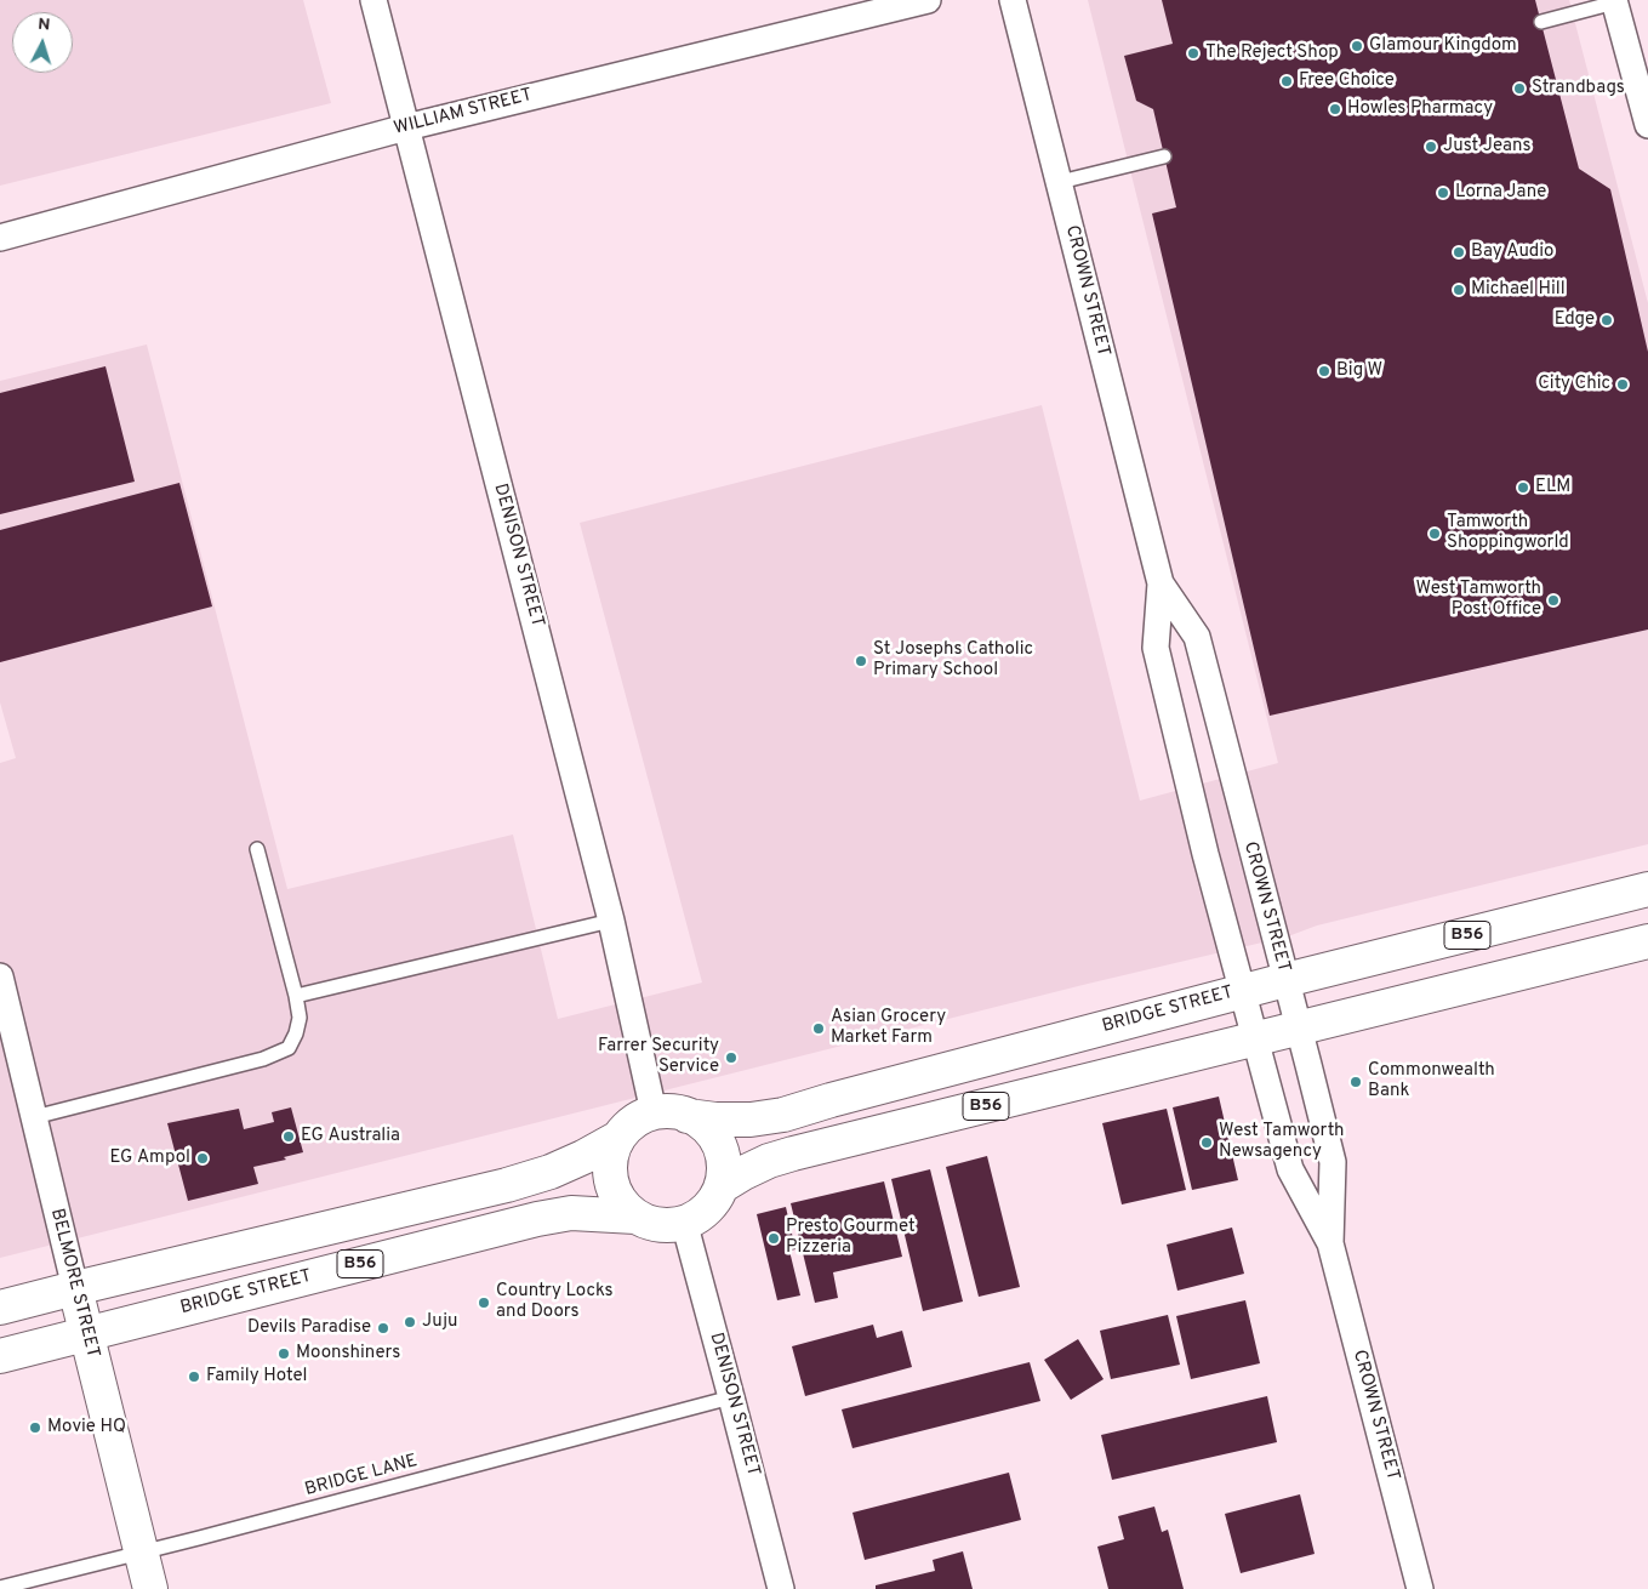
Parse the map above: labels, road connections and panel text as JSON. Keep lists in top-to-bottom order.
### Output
{
  "streets": {
    "main road": ["B56", "BRIDGE STREET", "BELMORE STREET"],
    "street": ["WILLIAM STREET", "CROWN STREET", "DENISON STREET"],
    "lane": ["BRIDGE LANE"]
  },
  "crossings": [
    ["WILLIAM STREET", "DENISON STREET"],
    ["CROWN STREET", "B56"],
    ["CROWN STREET", "BRIDGE STREET"],
    ["DENISON STREET", "B56"],
    ["DENISON STREET", "BRIDGE STREET"],
    ["DENISON STREET", "BRIDGE LANE"],
    ["B56", "BRIDGE STREET"],
    ["B56", "BELMORE STREET"],
    ["BRIDGE STREET", "BELMORE STREET"],
    ["BELMORE STREET", "BRIDGE LANE"]
  ],
  "places": [
    "Glamour Kingdom",
    "The Reject Shop",
    "Free Choice",
    "Strandbags",
    "Howles Pharmacy",
    "Just Jeans",
    "Lorna Jane",
    "Bay Audio",
    "Michael Hill",
    "Edge",
    "Big W",
    "City Chic",
    "ELM",
    "Tamworth Shoppingworld",
    "West Tamworth Post Office",
    "St Josephs Catholic Primary School",
    "Asian Grocery Market Farm",
    "Farrer Security Service",
    "Commonwealth Bank",
    "EG Australia",
    "West Tamworth Newsagency",
    "EG Ampol",
    "Presto Gourmet Pizzeria",
    "Country Locks and Doors",
    "Juju",
    "Devils Paradise",
    "Moonshiners",
    "Family Hotel",
    "Movie HQ"
  ],
  "north": "top"
}
